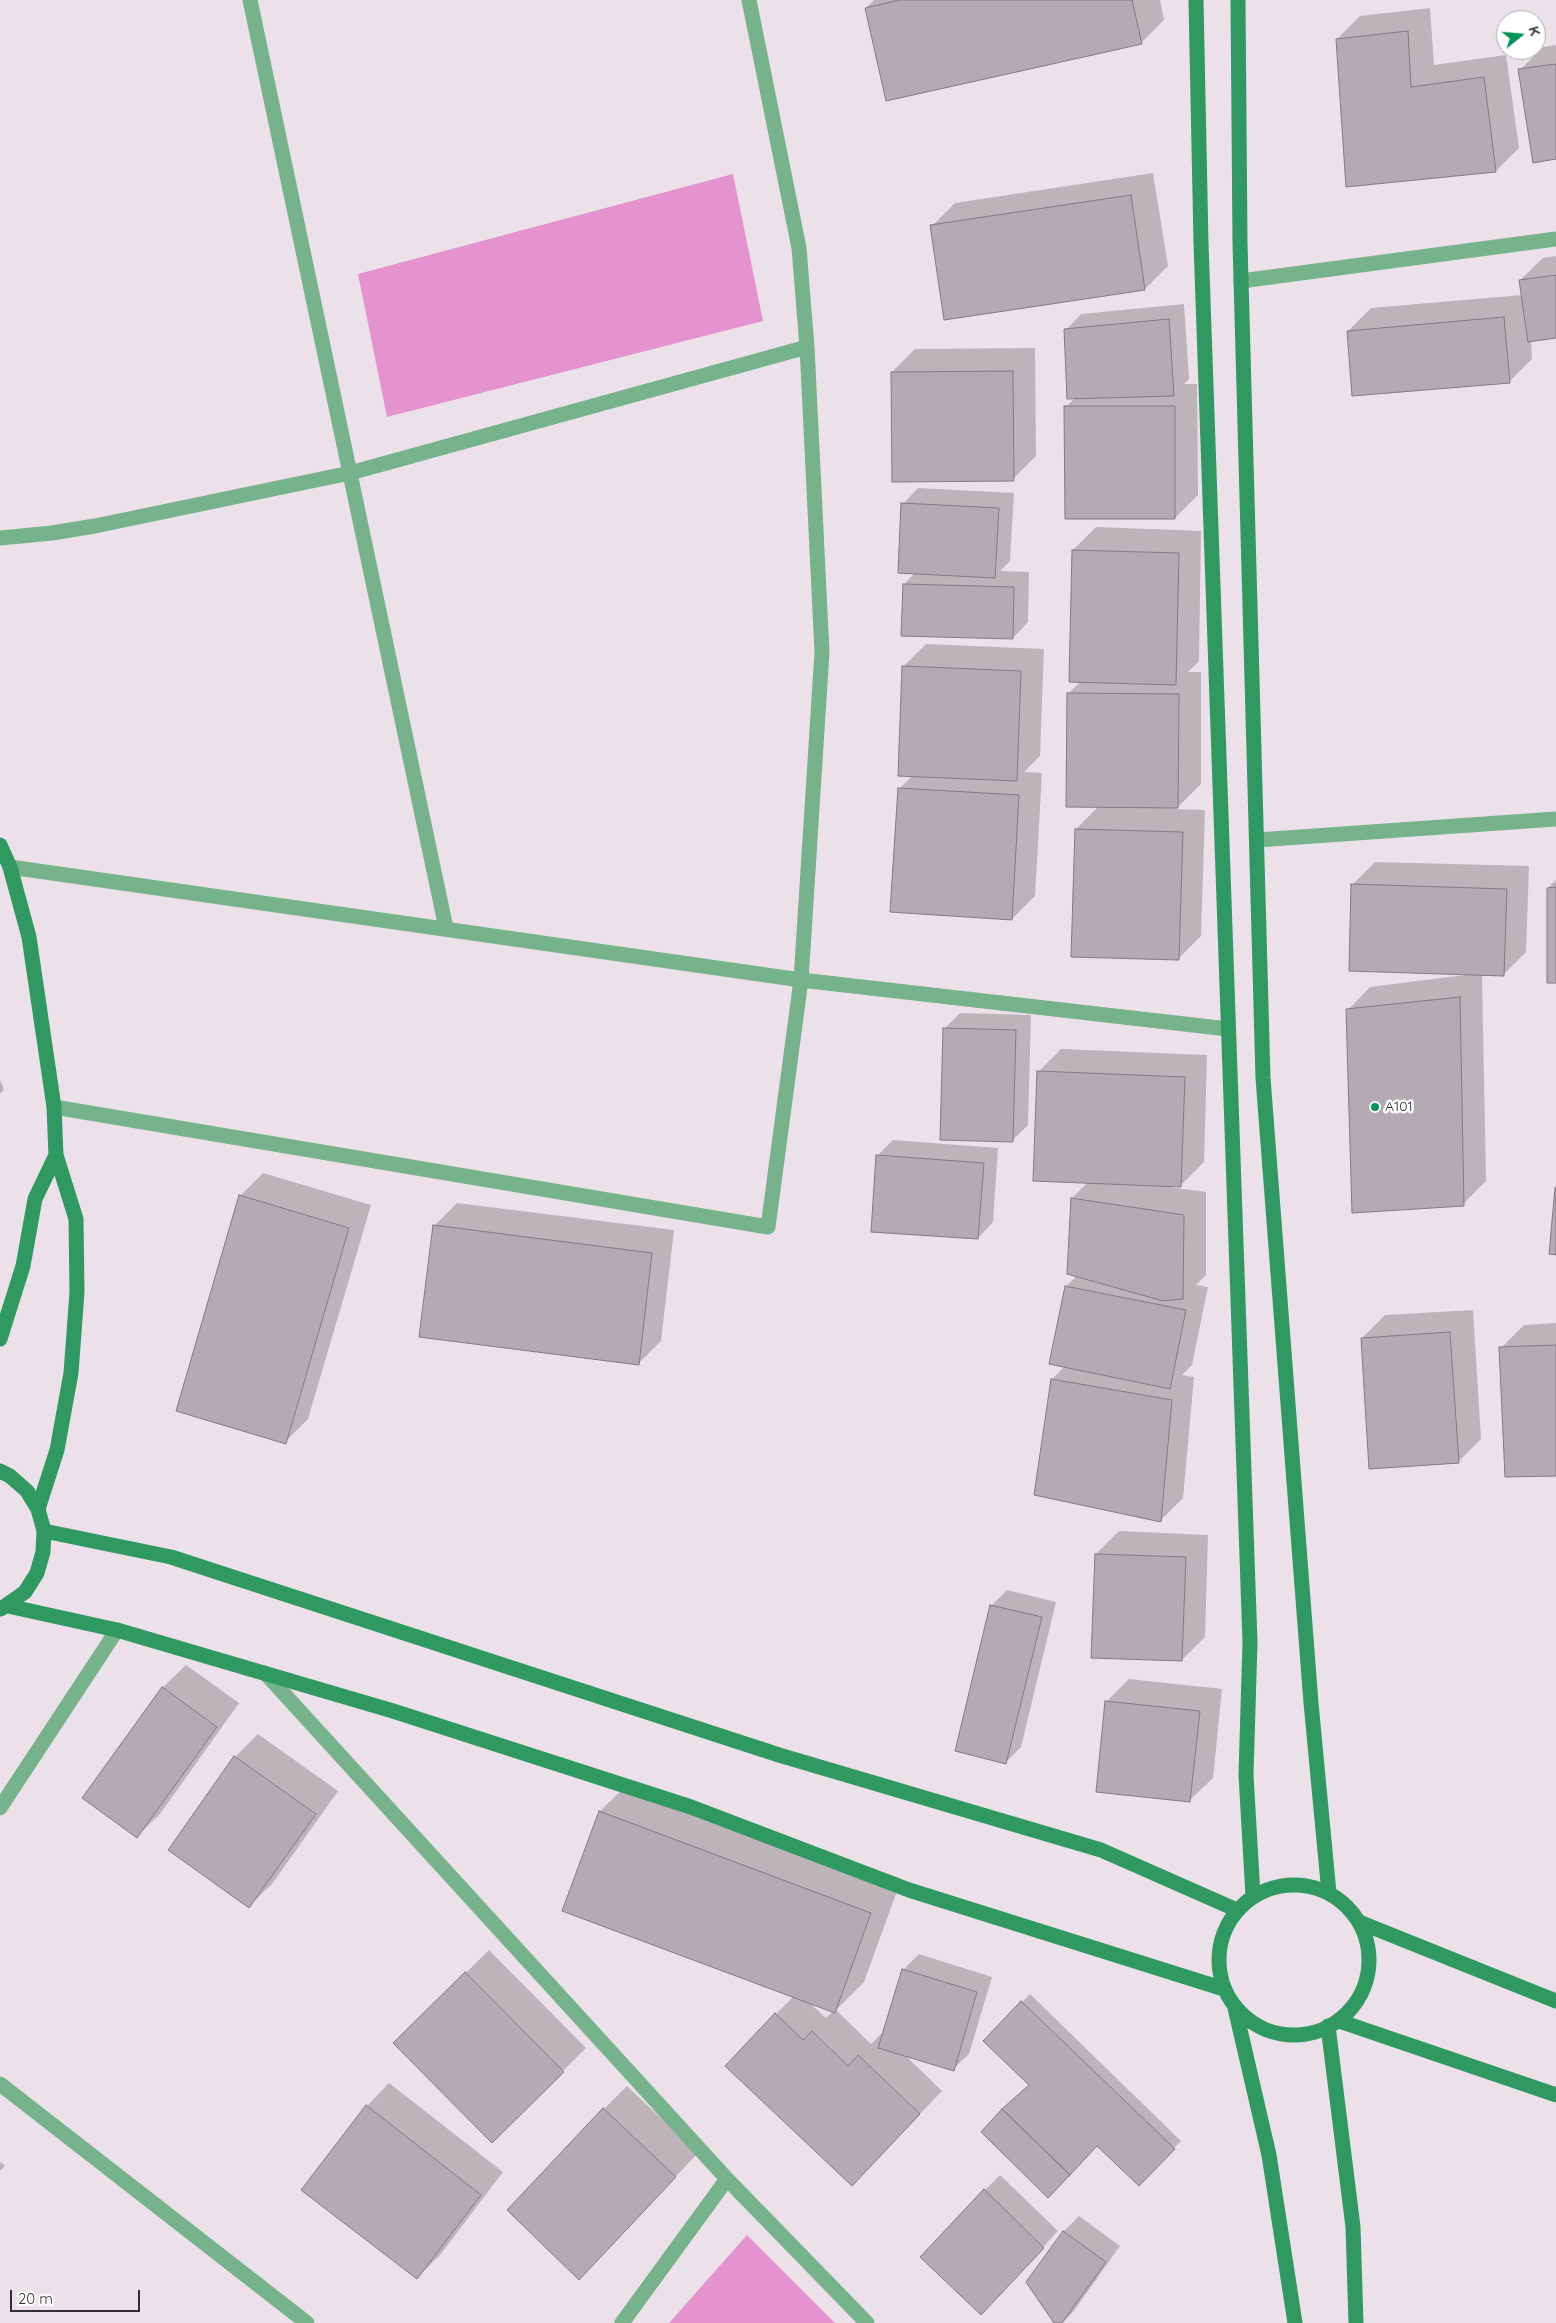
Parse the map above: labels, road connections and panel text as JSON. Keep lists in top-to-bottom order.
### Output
{
  "places": ["A101"],
  "scale_bar": "20 m",
  "north": "right"
}
